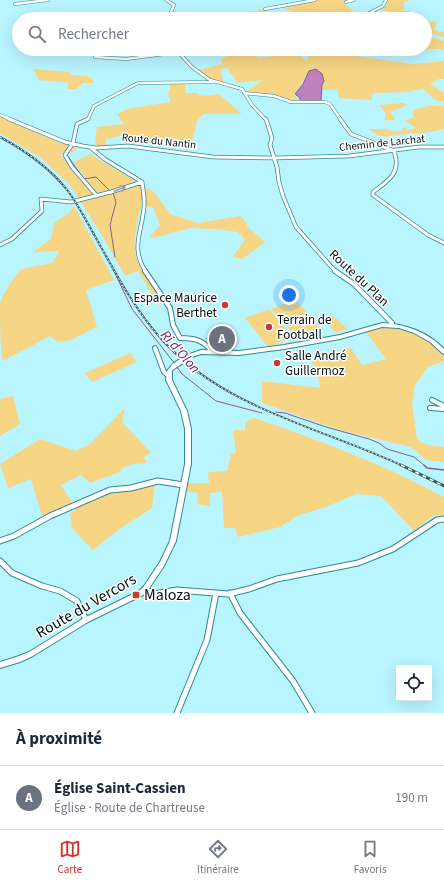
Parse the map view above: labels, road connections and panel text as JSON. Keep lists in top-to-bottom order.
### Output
{
  "streets": {
    "main road": ["Route du Vercors"],
    "street": ["Route du Nantin", "Chemin de Larchat", "Route du Plan"]
  },
  "crossings": [
    ["Route du Nantin", "Chemin de Larchat"],
    ["Route du Nantin", "Route du Plan"],
    ["Chemin de Larchat", "Route du Plan"]
  ],
  "water": ["Ri d'Olon"],
  "places": {
    "other": ["Espace Maurice Berthet", "Terrain de Football", "Salle André Guillermoz"],
    "transit": ["Maloza"]
  },
  "page": {
    "search": "Rechercher",
    "pins": "A",
    "heading": "À proximité",
    "list": [
      {
        "mark": "A",
        "name": "Église Saint-Cassien",
        "note": "Église · Route de Chartreuse",
        "value": "190 m"
      }
    ],
    "nav": ["Carte", "Itinéraire", "Favoris"]
  }
}
